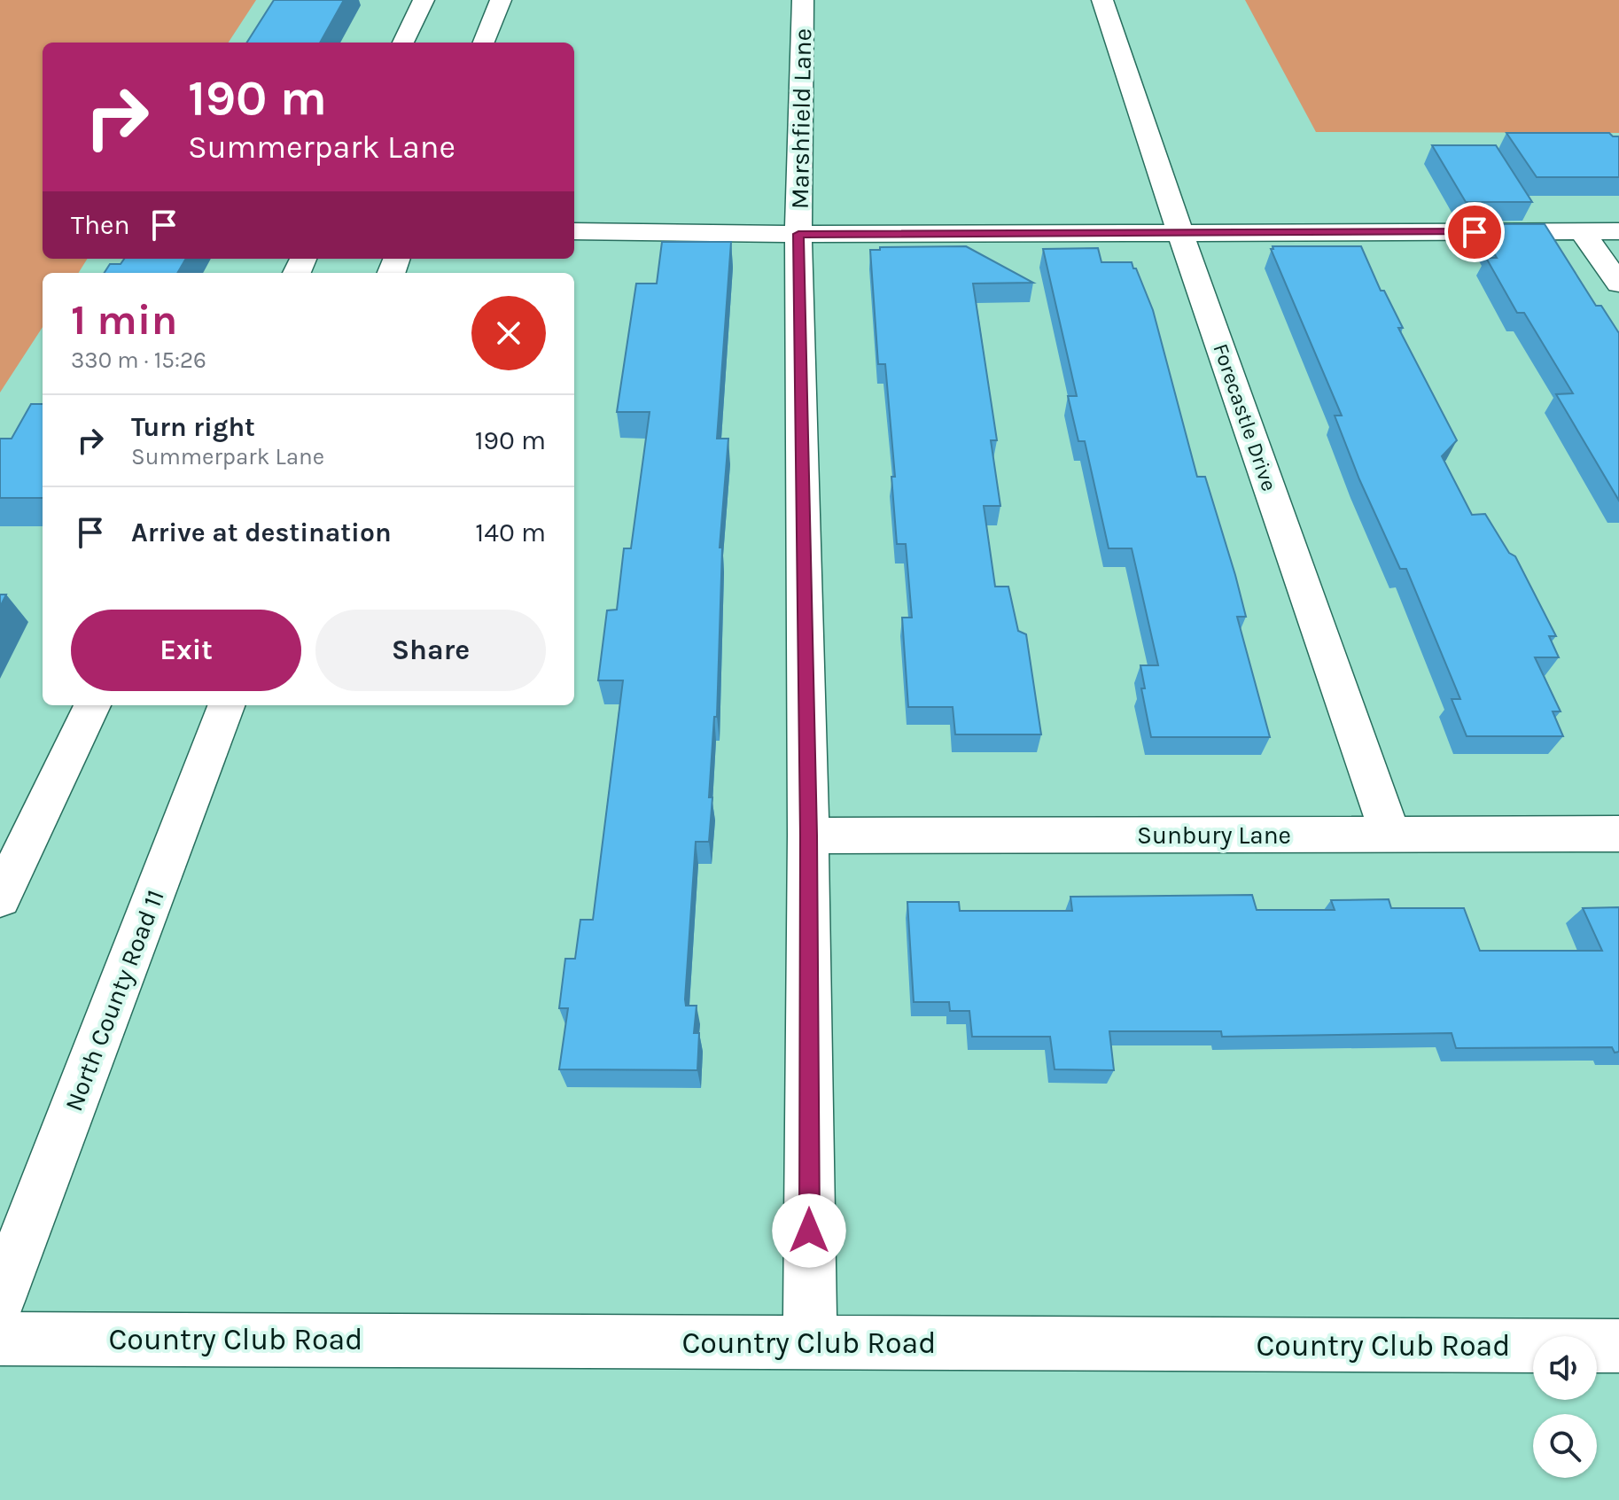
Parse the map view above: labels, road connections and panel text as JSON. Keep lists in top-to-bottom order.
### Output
{
  "streets": {
    "street": [
      "Marshfield Lane",
      "Forecastle Drive",
      "Sunbury Lane",
      "North County Road 11",
      "Country Club Road"
    ]
  },
  "crossings": [
    ["Marshfield Lane", "Sunbury Lane"],
    ["Marshfield Lane", "Country Club Road"],
    ["Forecastle Drive", "Sunbury Lane"]
  ],
  "page": {
    "turn": ["190 m", "Summerpark Lane"],
    "then": "Then",
    "heading": ["1 min", "330 m · 15:26"],
    "list": [
      {
        "name": "Turn right",
        "note": "Summerpark Lane",
        "value": "190 m"
      },
      {
        "name": "Arrive at destination",
        "value": "140 m"
      }
    ],
    "buttons": ["Exit", "Share"]
  }
}
